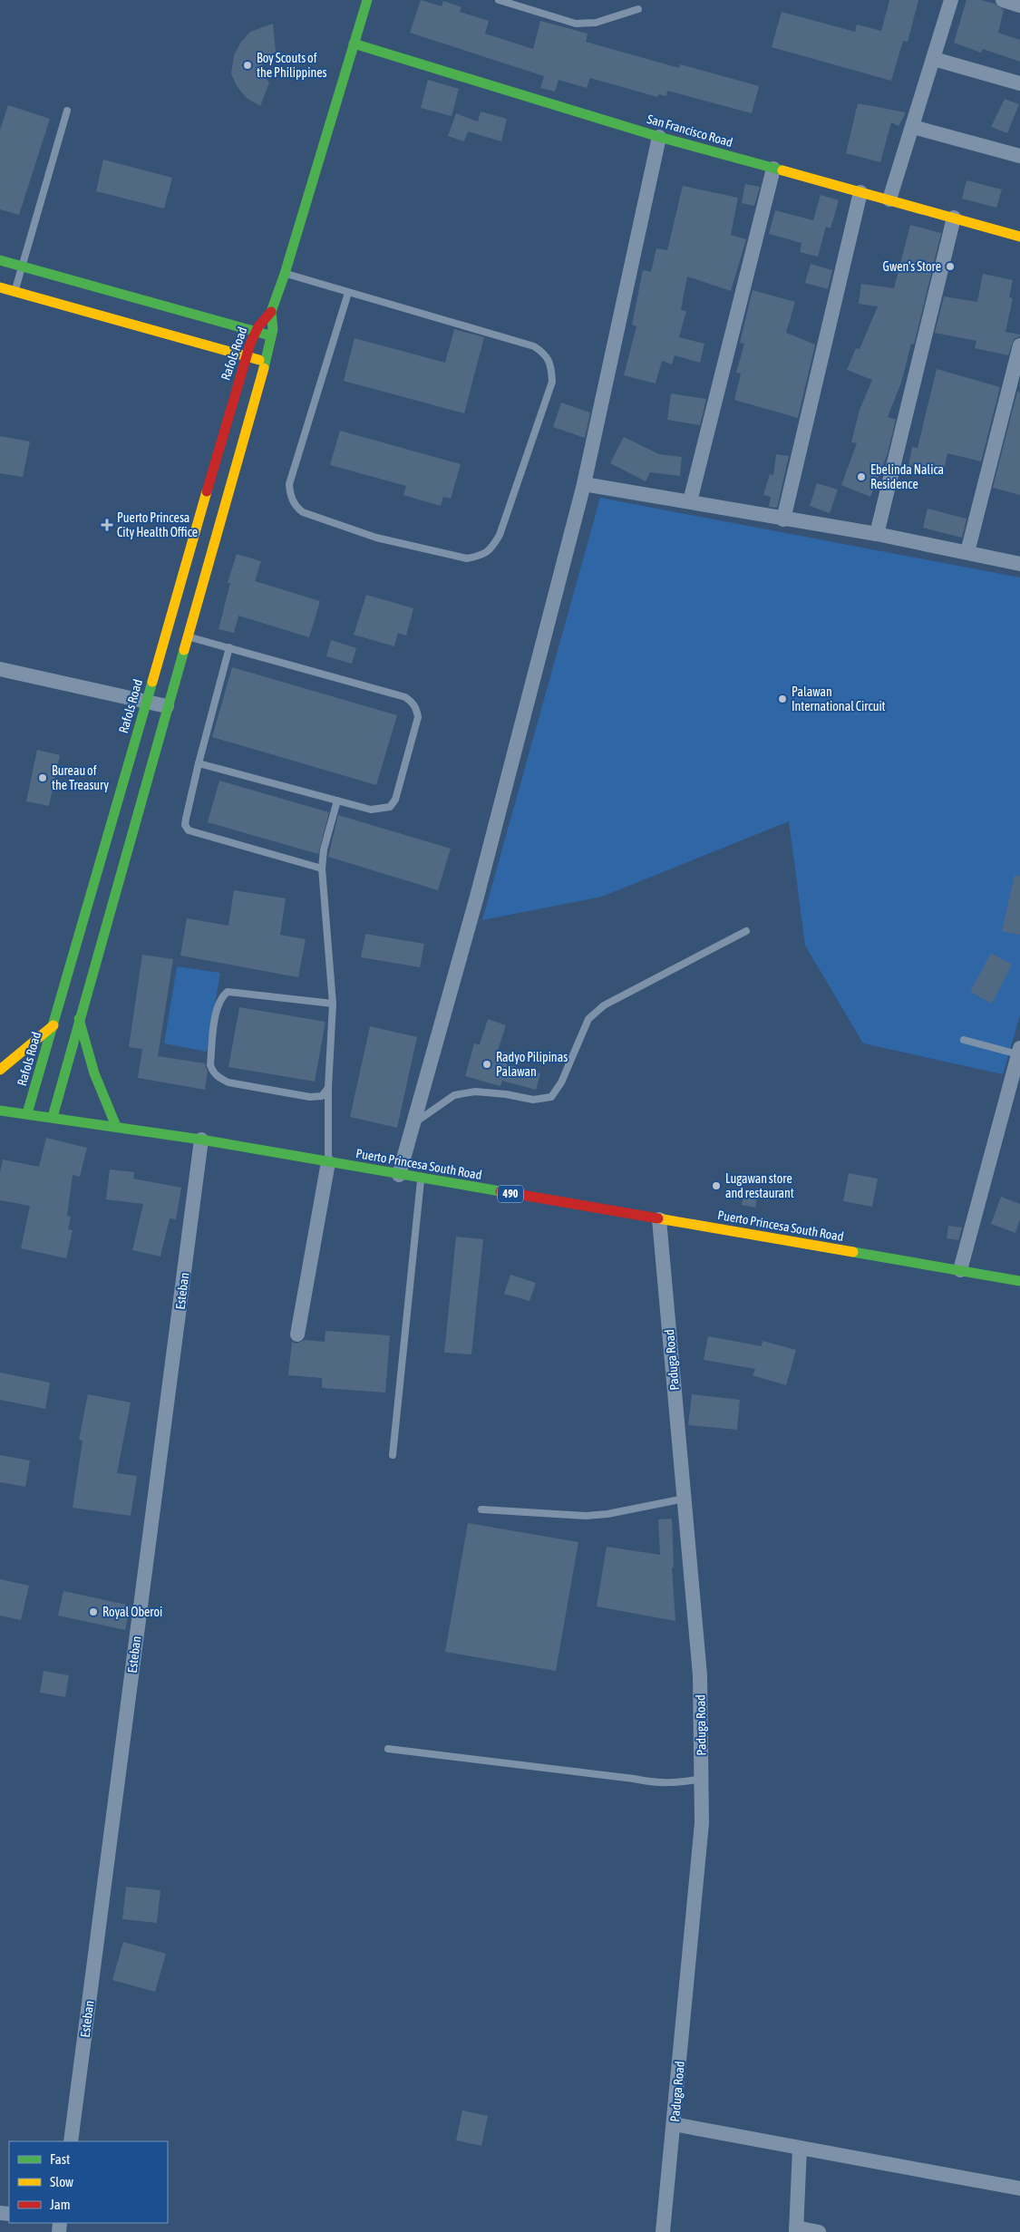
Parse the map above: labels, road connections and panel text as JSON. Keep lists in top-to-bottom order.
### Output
{
  "streets": {
    "street": [
      "San Francisco Road",
      "Rafols Road",
      "Puerto Princesa South Road",
      "490",
      "Esteban",
      "Paduga Road"
    ]
  },
  "crossings": [
    ["San Francisco Road", "Rafols Road"],
    ["Rafols Road", "Puerto Princesa South Road"],
    ["Puerto Princesa South Road", "Esteban"],
    ["Puerto Princesa South Road", "Paduga Road"]
  ],
  "places": {
    "other": [
      "Boy Scouts of the Philippines",
      "Gwen's Store",
      "Ebelinda Nalica Residence",
      "Palawan International Circuit",
      "Bureau of the Treasury",
      "Radyo Pilipinas Palawan",
      "Lugawan store and restaurant",
      "Royal Oberoi"
    ],
    "health": ["Puerto Princesa City Health Office"]
  },
  "legend": ["Fast", "Slow", "Jam"]
}
